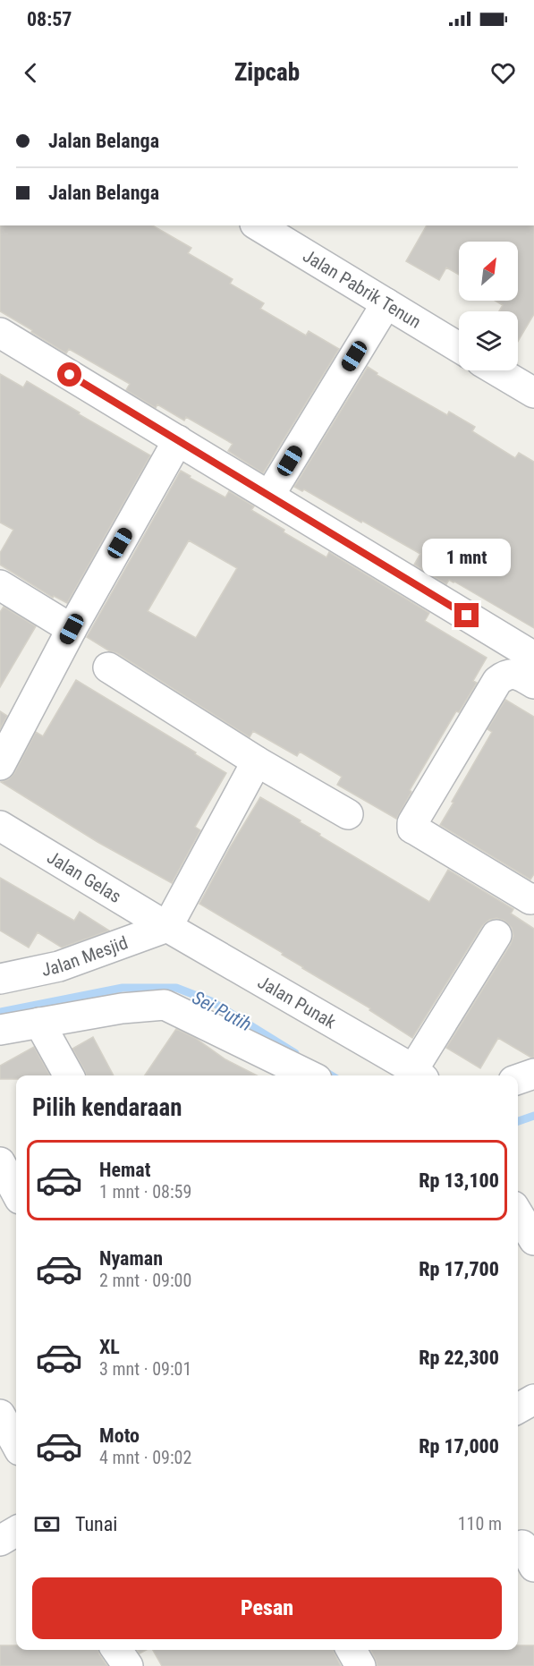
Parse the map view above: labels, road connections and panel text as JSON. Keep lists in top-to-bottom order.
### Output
{
  "streets": {
    "street": [
      "Jalan Pabrik Tenun",
      "Jalan Gelas",
      "Jalan Mesjid",
      "Jalan Punak"
    ]
  },
  "crossings": [
    ["Jalan Gelas", "Jalan Mesjid"],
    ["Jalan Gelas", "Jalan Punak"],
    ["Jalan Mesjid", "Jalan Punak"]
  ],
  "water": ["Sei Putih"],
  "north": "top right",
  "page": {
    "status": "08:57",
    "header": "Zipcab",
    "banner": ["Jalan Belanga", "Jalan Belanga"],
    "bubble": "1 mnt",
    "heading": "Pilih kendaraan",
    "list": [
      {
        "name": "Hemat",
        "note": "1 mnt · 08:59",
        "value": "Rp 13,100"
      },
      {
        "name": "Nyaman",
        "note": "2 mnt · 09:00",
        "value": "Rp 17,700"
      },
      {
        "name": "XL",
        "note": "3 mnt · 09:01",
        "value": "Rp 22,300"
      },
      {
        "name": "Moto",
        "note": "4 mnt · 09:02",
        "value": "Rp 17,000"
      }
    ],
    "pay": ["Tunai", "110 m"],
    "buttons": "Pesan"
  }
}
